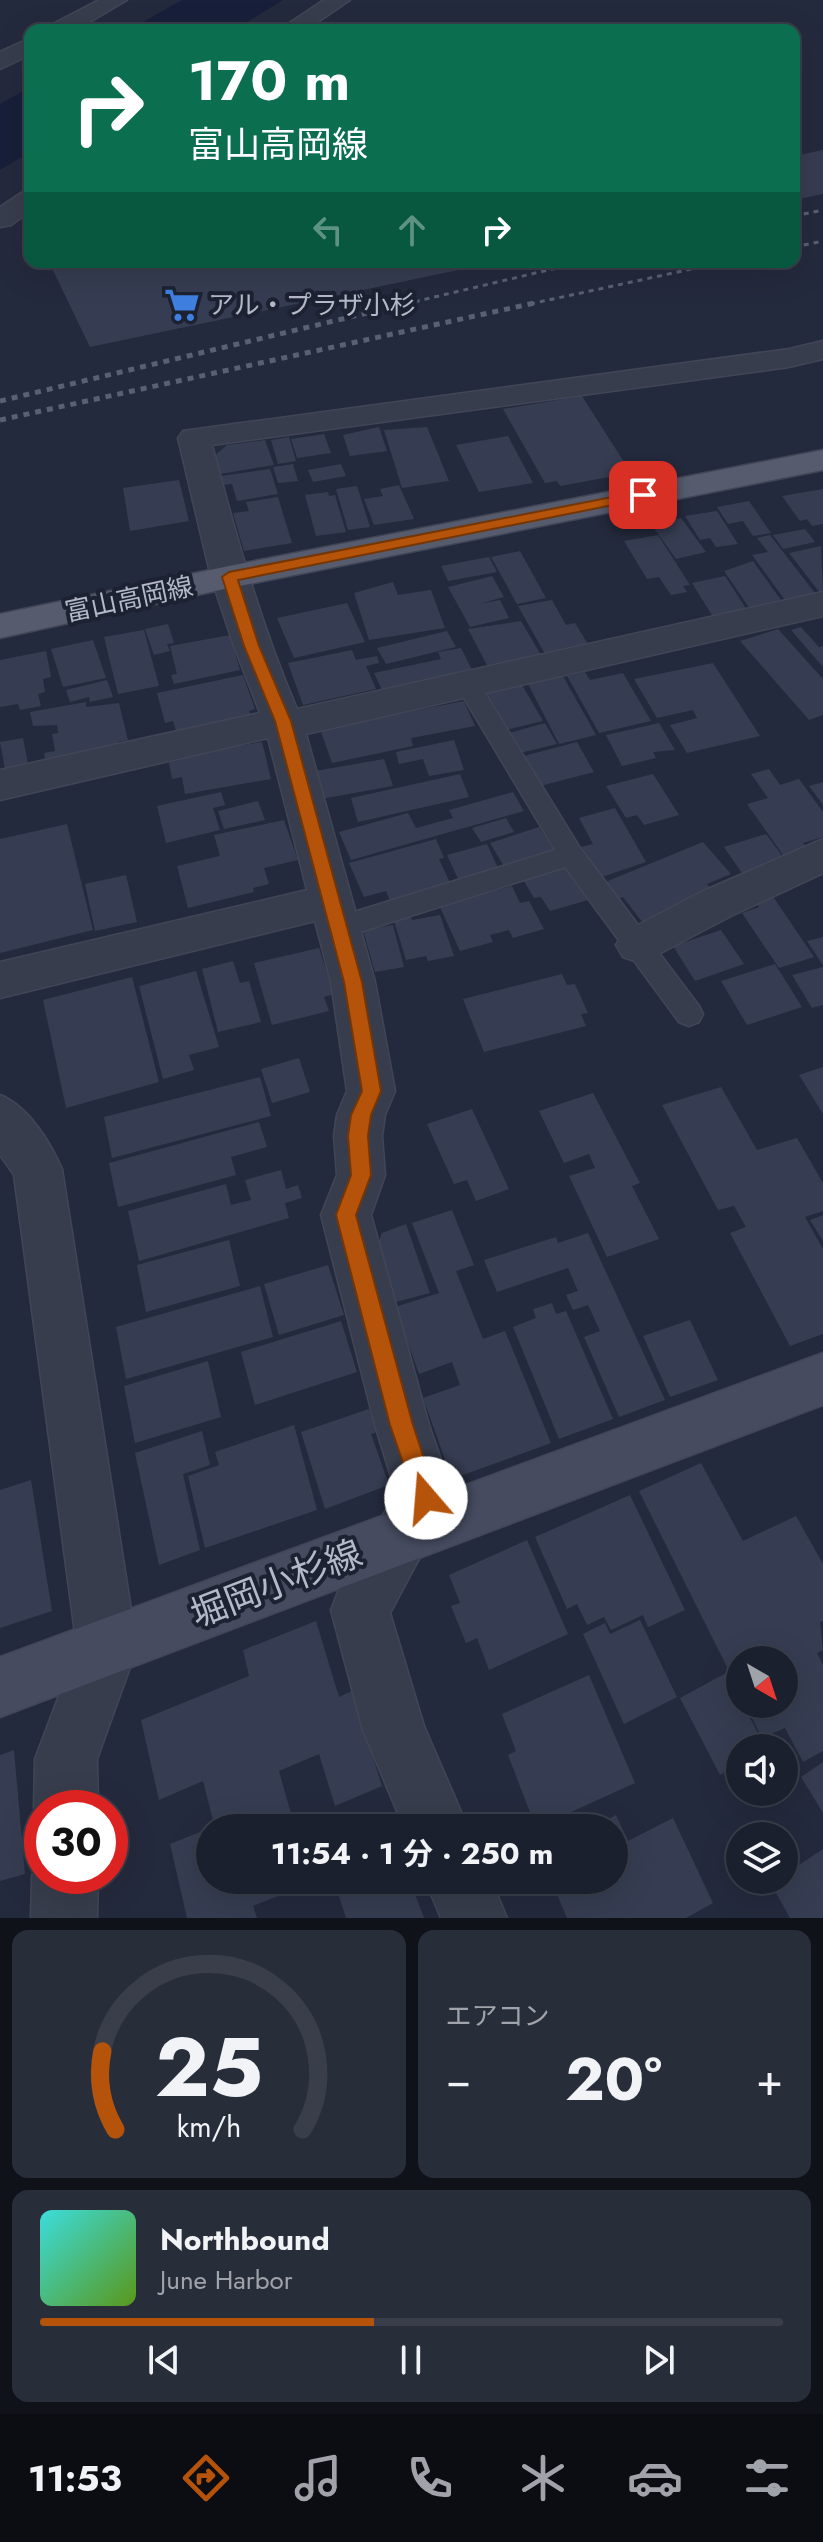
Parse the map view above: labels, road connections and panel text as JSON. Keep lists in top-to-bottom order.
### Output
{
  "streets": {
    "main road": ["富山高岡線", "堀岡小杉線"]
  },
  "places": {
    "supermarket": ["アル・プラザ小杉"]
  },
  "north": "bottom right",
  "page": {
    "turn": ["170 m", "富山高岡線"],
    "limit": "30",
    "trip": "11:54 · 1 分 · 250 m",
    "tile": "エアコン",
    "heat": ["−", "20°", "+"],
    "song": ["Northbound", "June Harbor"],
    "tabs": "11:53",
    "gauge": ["25", "km/h"]
  }
}
